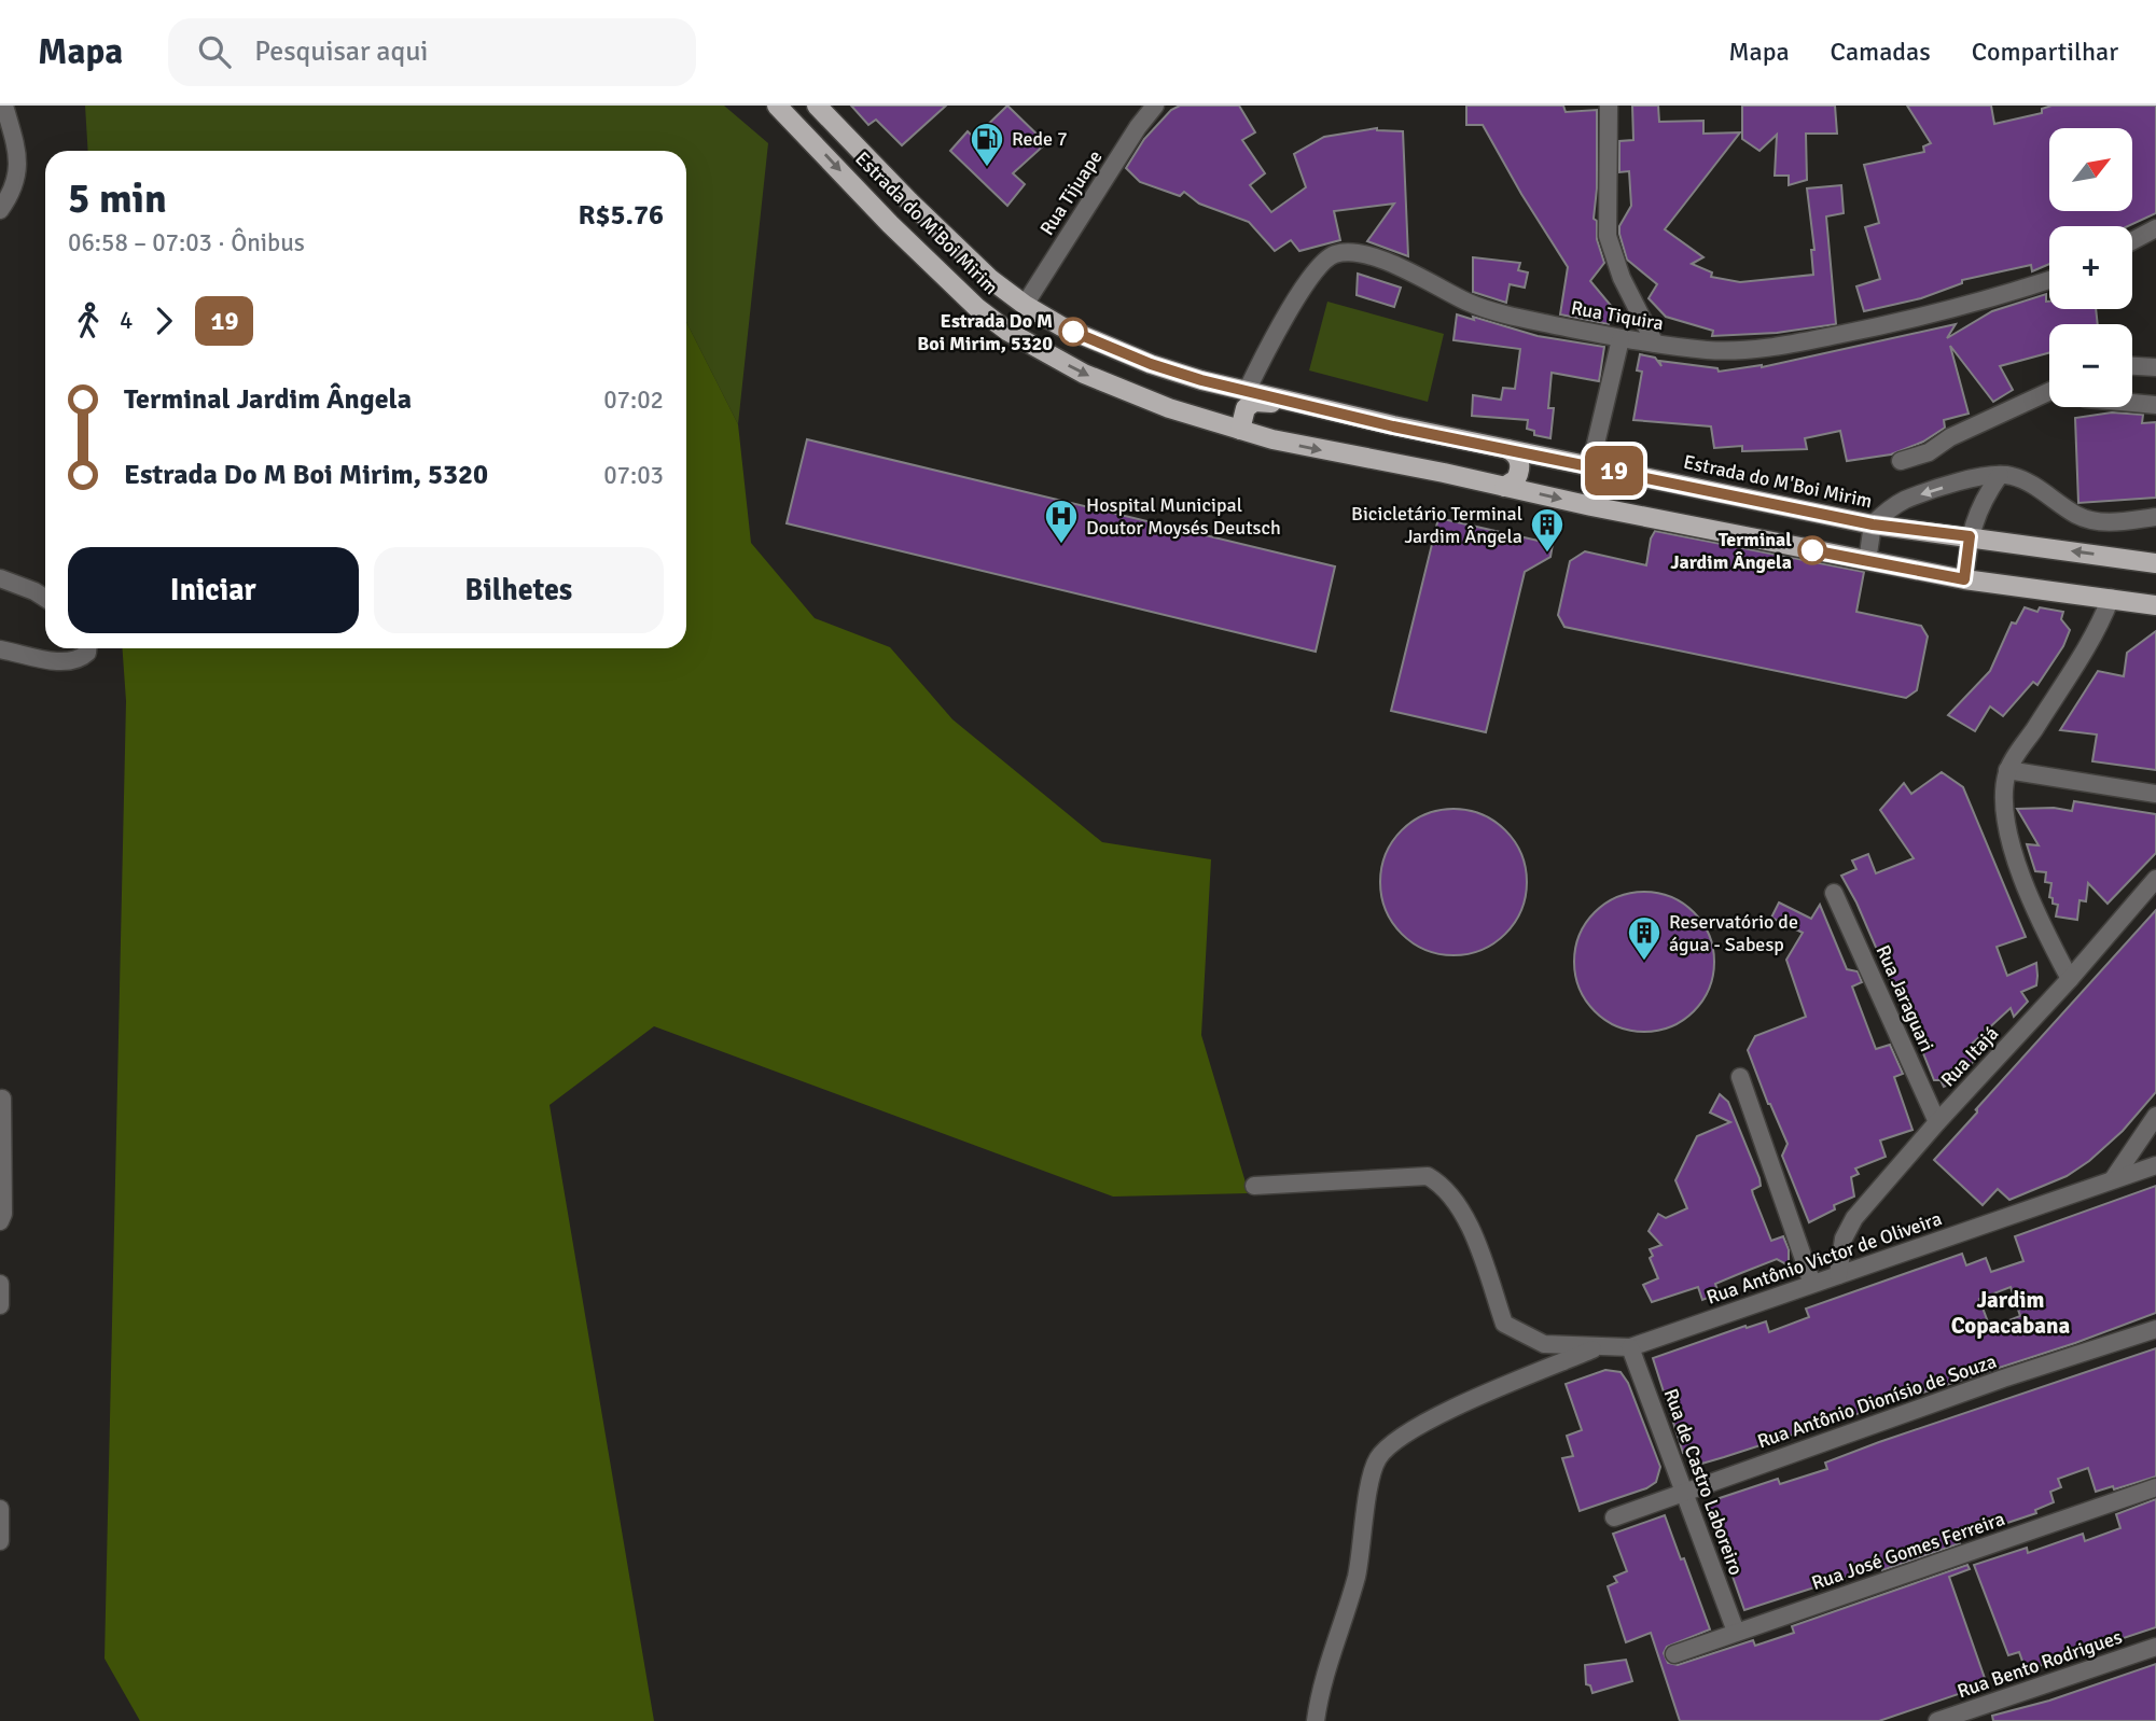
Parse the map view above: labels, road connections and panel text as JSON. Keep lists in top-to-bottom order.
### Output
{
  "streets": {
    "main road": ["Estrada do M'Boi Mirim"],
    "street": [
      "Rua Tijuape",
      "Rua Tiquira",
      "Rua Jaraguari",
      "Rua Itajá",
      "Rua Antônio Victor de Oliveira",
      "Rua Antônio Dionísio de Souza",
      "Rua de Castro Laboreiro",
      "Rua José Gomes Ferreira",
      "Rua Bento Rodrigues"
    ]
  },
  "crossings": [
    ["Rua Tijuape", "Estrada do M'Boi Mirim"],
    ["Estrada do M'Boi Mirim", "Rua Tiquira"],
    ["Rua Jaraguari", "Rua Itajá"],
    ["Rua Itajá", "Rua Antônio Victor de Oliveira"],
    ["Rua Antônio Victor de Oliveira", "Rua de Castro Laboreiro"],
    ["Rua Antônio Dionísio de Souza", "Rua de Castro Laboreiro"],
    ["Rua de Castro Laboreiro", "Rua José Gomes Ferreira"]
  ],
  "districts": ["Jardim Copacabana"],
  "places": {
    "fuel station": ["Rede 7"],
    "other": ["Estrada Do M Boi Mirim, 5320", "Terminal Jardim Ângela"],
    "hospital": ["Hospital Municipal Doutor Moysés Deutsch"],
    "building": ["Bicicletário Terminal Jardim Ângela", "Reservatório de água - Sabesp"]
  },
  "lines": ["bus line 19"],
  "north": "top right",
  "page": {
    "header": "Mapa",
    "search": "Pesquisar aqui",
    "nav": ["Mapa", "Camadas", "Compartilhar"],
    "on_map": "19",
    "map_buttons": ["+", "−"],
    "heading": ["5 min", "06:58 – 07:03 · Ônibus", "R$5.76"],
    "legs": ["4", "19"],
    "list": [
      {
        "name": "Terminal Jardim Ângela",
        "value": "07:02"
      },
      {
        "name": "Estrada Do M Boi Mirim, 5320",
        "value": "07:03"
      }
    ],
    "buttons": ["Iniciar", "Bilhetes"]
  }
}
